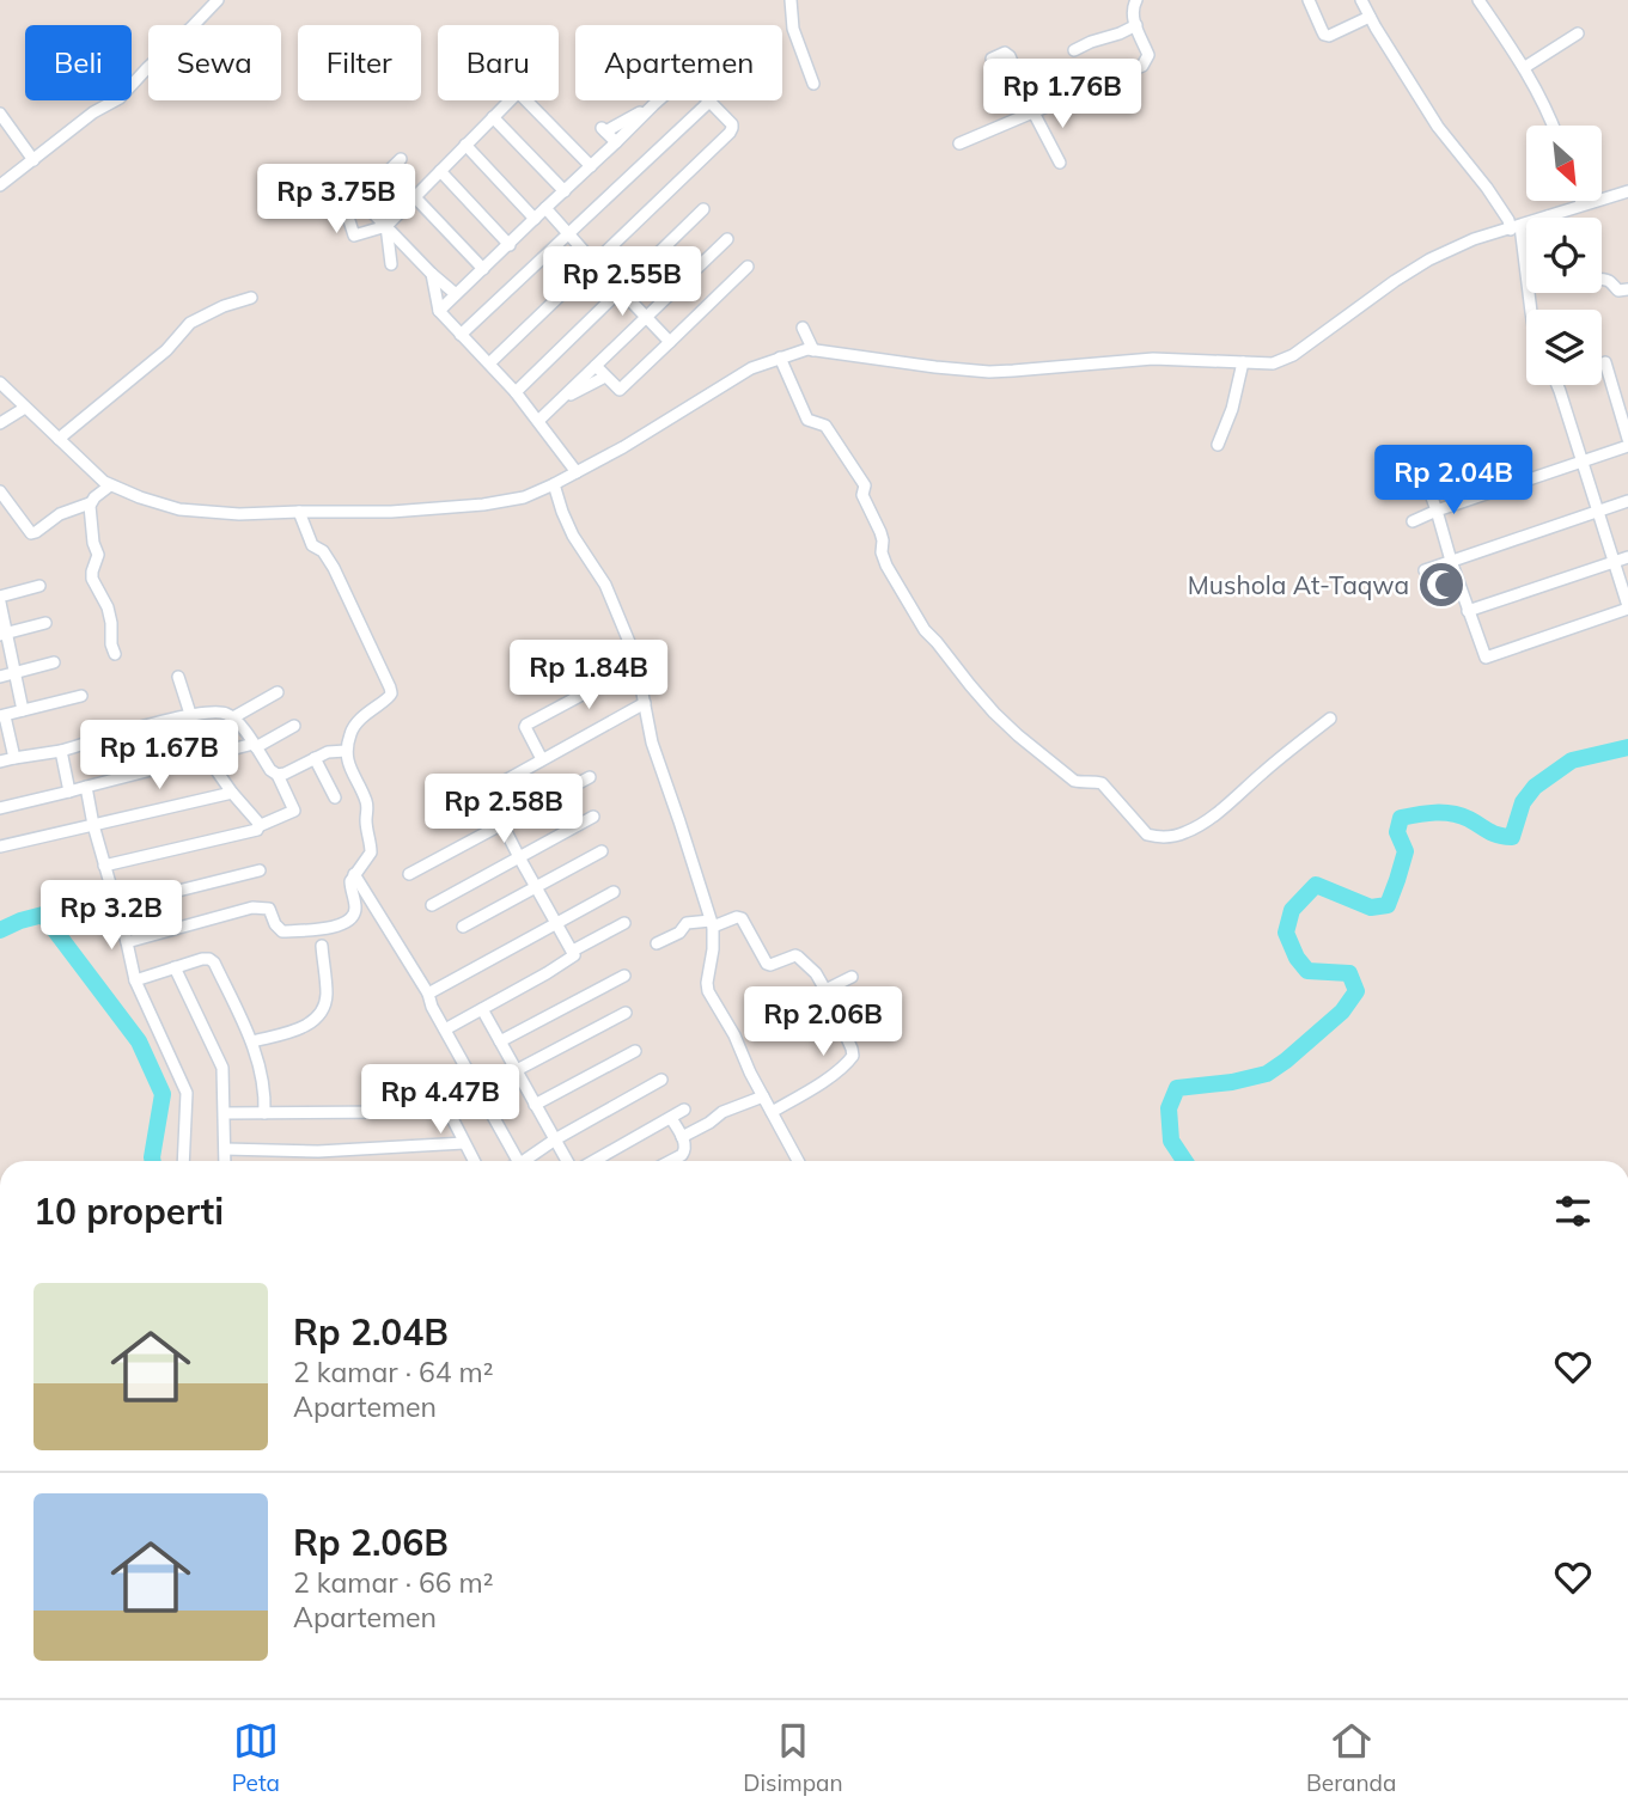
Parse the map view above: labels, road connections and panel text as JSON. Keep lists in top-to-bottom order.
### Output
{
  "places": {
    "mosque": ["Mushola At-Taqwa"]
  },
  "north": "bottom right",
  "page": {
    "chip": [
      "Beli",
      "Sewa",
      "Filter",
      "Baru",
      "Apartemen"
    ],
    "price": [
      "Rp 1.76B",
      "Rp 3.75B",
      "Rp 2.55B",
      "Rp 2.04B",
      "Rp 1.84B",
      "Rp 1.67B",
      "Rp 2.58B",
      "Rp 3.2B",
      "Rp 2.06B",
      "Rp 4.47B"
    ],
    "heading": "10 properti",
    "list": [
      {
        "name": "Rp 2.04B",
        "note": "2 kamar · 64 m² · Apartemen"
      },
      {
        "name": "Rp 2.06B",
        "note": "2 kamar · 66 m² · Apartemen"
      }
    ],
    "tabs": ["Peta", "Disimpan", "Beranda"]
  }
}
